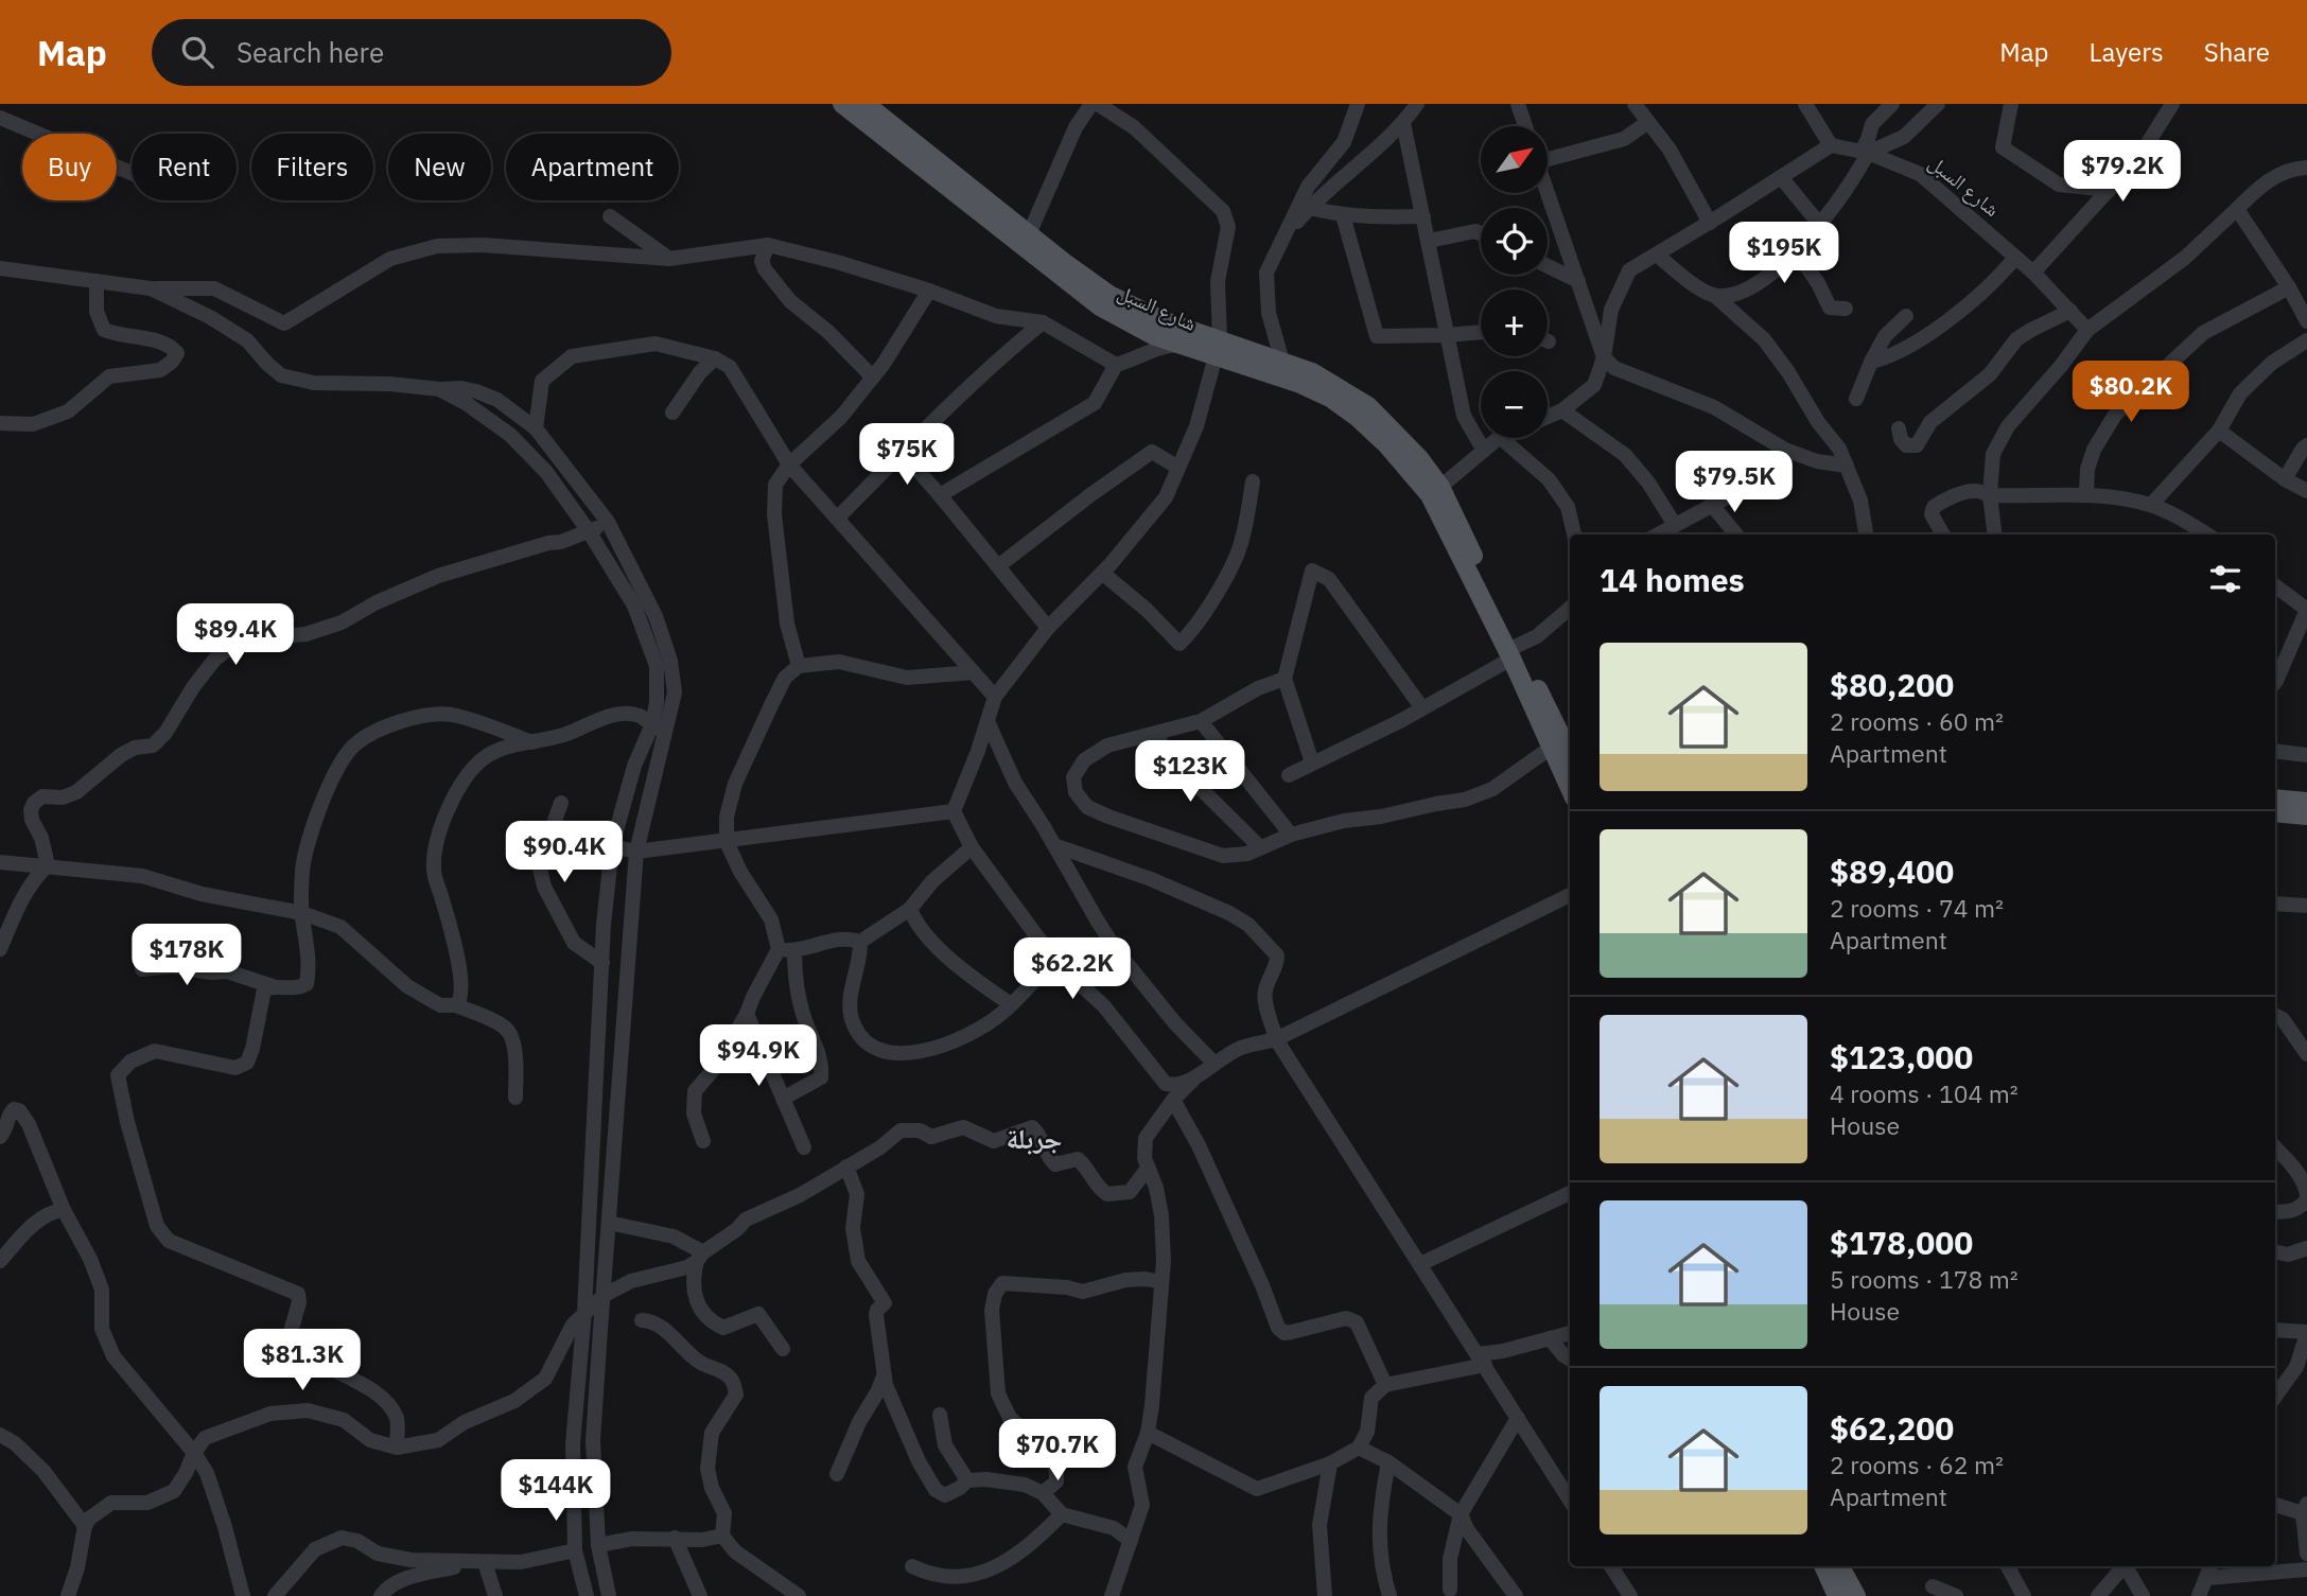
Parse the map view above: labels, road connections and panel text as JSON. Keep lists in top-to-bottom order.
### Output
{
  "streets": {
    "main road": ["شارع السبل"]
  },
  "districts": ["جربلة"],
  "north": "top right",
  "page": {
    "header": "Map",
    "search": "Search here",
    "nav": ["Map", "Layers", "Share"],
    "map_buttons": ["+", "−"],
    "chip": [
      "Buy",
      "Rent",
      "Filters",
      "New",
      "Apartment"
    ],
    "price": [
      "$79.2K",
      "$195K",
      "$80.2K",
      "$75K",
      "$79.5K",
      "$89.4K",
      "$123K",
      "$90.4K",
      "$178K",
      "$62.2K",
      "$94.9K",
      "$81.3K",
      "$70.7K",
      "$144K"
    ],
    "heading": "14 homes",
    "list": [
      {
        "name": "$80,200",
        "note": "2 rooms · 60 m² · Apartment"
      },
      {
        "name": "$89,400",
        "note": "2 rooms · 74 m² · Apartment"
      },
      {
        "name": "$123,000",
        "note": "4 rooms · 104 m² · House"
      },
      {
        "name": "$178,000",
        "note": "5 rooms · 178 m² · House"
      },
      {
        "name": "$62,200",
        "note": "2 rooms · 62 m² · Apartment"
      }
    ]
  }
}
